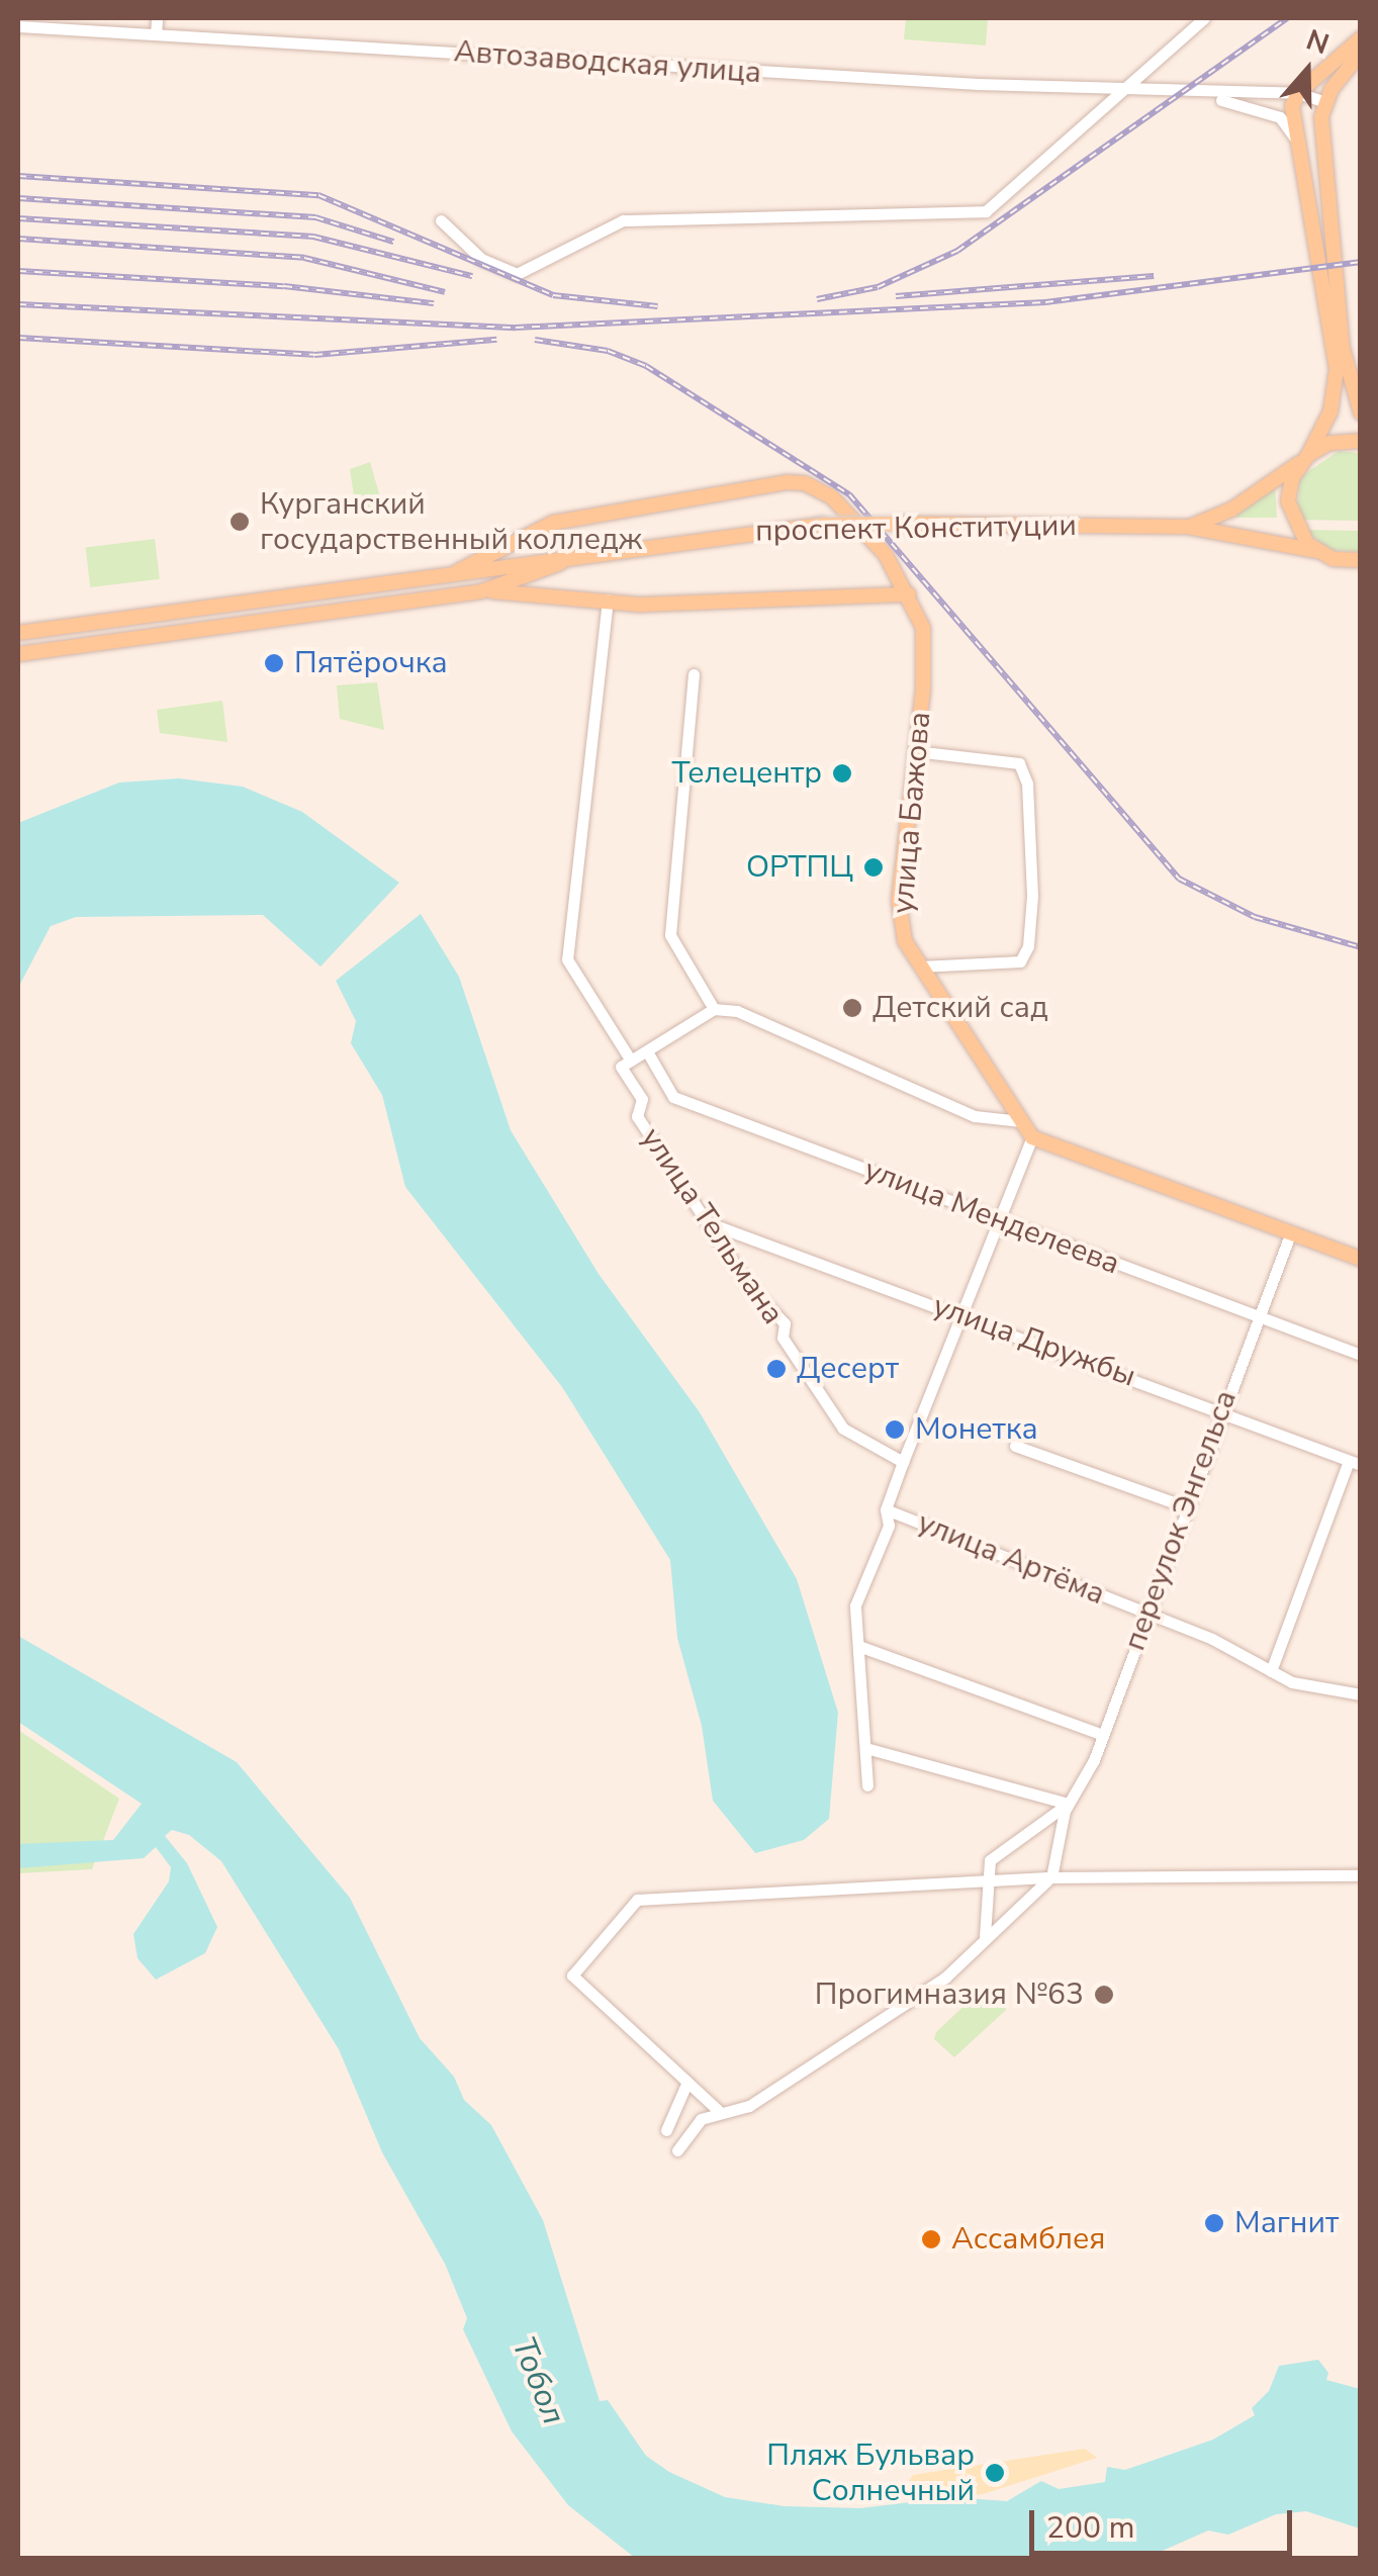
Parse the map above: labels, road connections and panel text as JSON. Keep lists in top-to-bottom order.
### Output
{
  "streets": {
    "main road": ["проспект Конституции", "улица Бажова"],
    "street": [
      "Автозаводская улица",
      "улица Менделеева",
      "улица Тельмана",
      "улица Дружбы",
      "переулок Энгельса",
      "улица Артёма"
    ]
  },
  "crossings": [
    ["проспект Конституции", "улица Бажова"],
    ["улица Менделеева", "переулок Энгельса"],
    ["улица Тельмана", "улица Дружбы"],
    ["улица Дружбы", "переулок Энгельса"],
    ["переулок Энгельса", "улица Артёма"]
  ],
  "water": ["Тобол"],
  "places": [
    "Курганский государственный колледж",
    "Пятёрочка",
    "Телецентр",
    "ОРТПЦ",
    "Детский сад",
    "Десерт",
    "Монетка",
    "Прогимназия №63",
    "Магнит",
    "Ассамблея",
    "Пляж Бульвар Солнечный"
  ],
  "scale_bar": "200 m",
  "north": "top"
}
